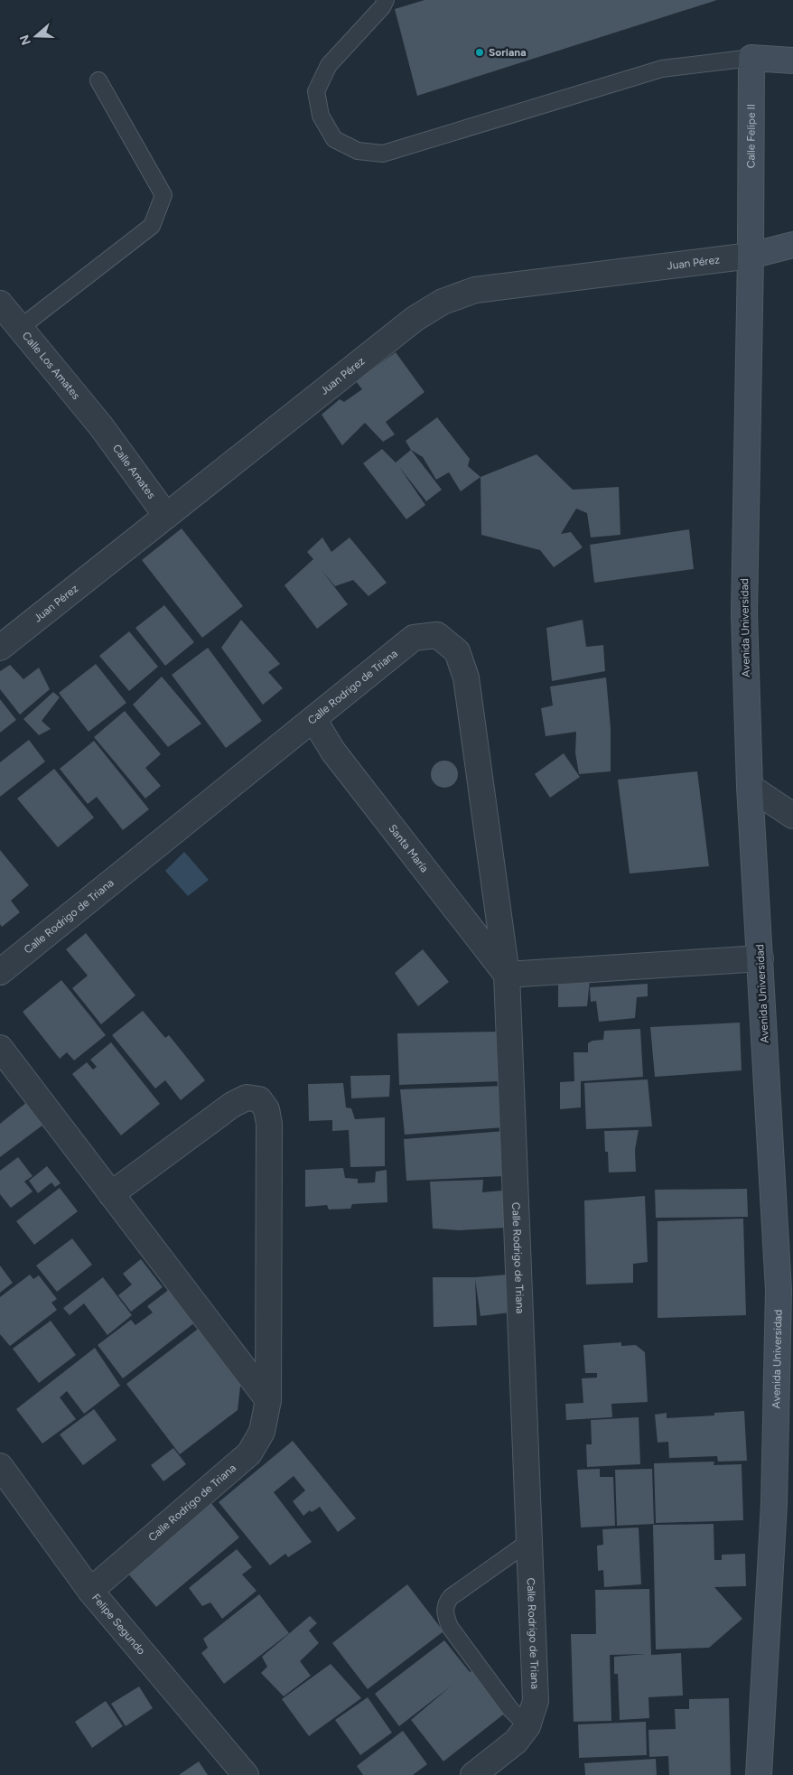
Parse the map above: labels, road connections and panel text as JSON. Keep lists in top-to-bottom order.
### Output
{
  "streets": {
    "main road": ["Calle Felipe II", "Avenida Universidad"],
    "street": [
      "Juan Pérez",
      "Calle Los Amates",
      "Calle Amates",
      "Calle Rodrigo de Triana",
      "Santa María",
      "Felipe Segundo"
    ]
  },
  "crossings": [
    ["Calle Felipe II", "Juan Pérez"],
    ["Calle Felipe II", "Avenida Universidad"],
    ["Juan Pérez", "Calle Amates"],
    ["Juan Pérez", "Avenida Universidad"],
    ["Calle Los Amates", "Calle Amates"],
    ["Calle Rodrigo de Triana", "Santa María"],
    ["Calle Rodrigo de Triana", "Felipe Segundo"]
  ],
  "places": ["Soriana"],
  "north": "left"
}
